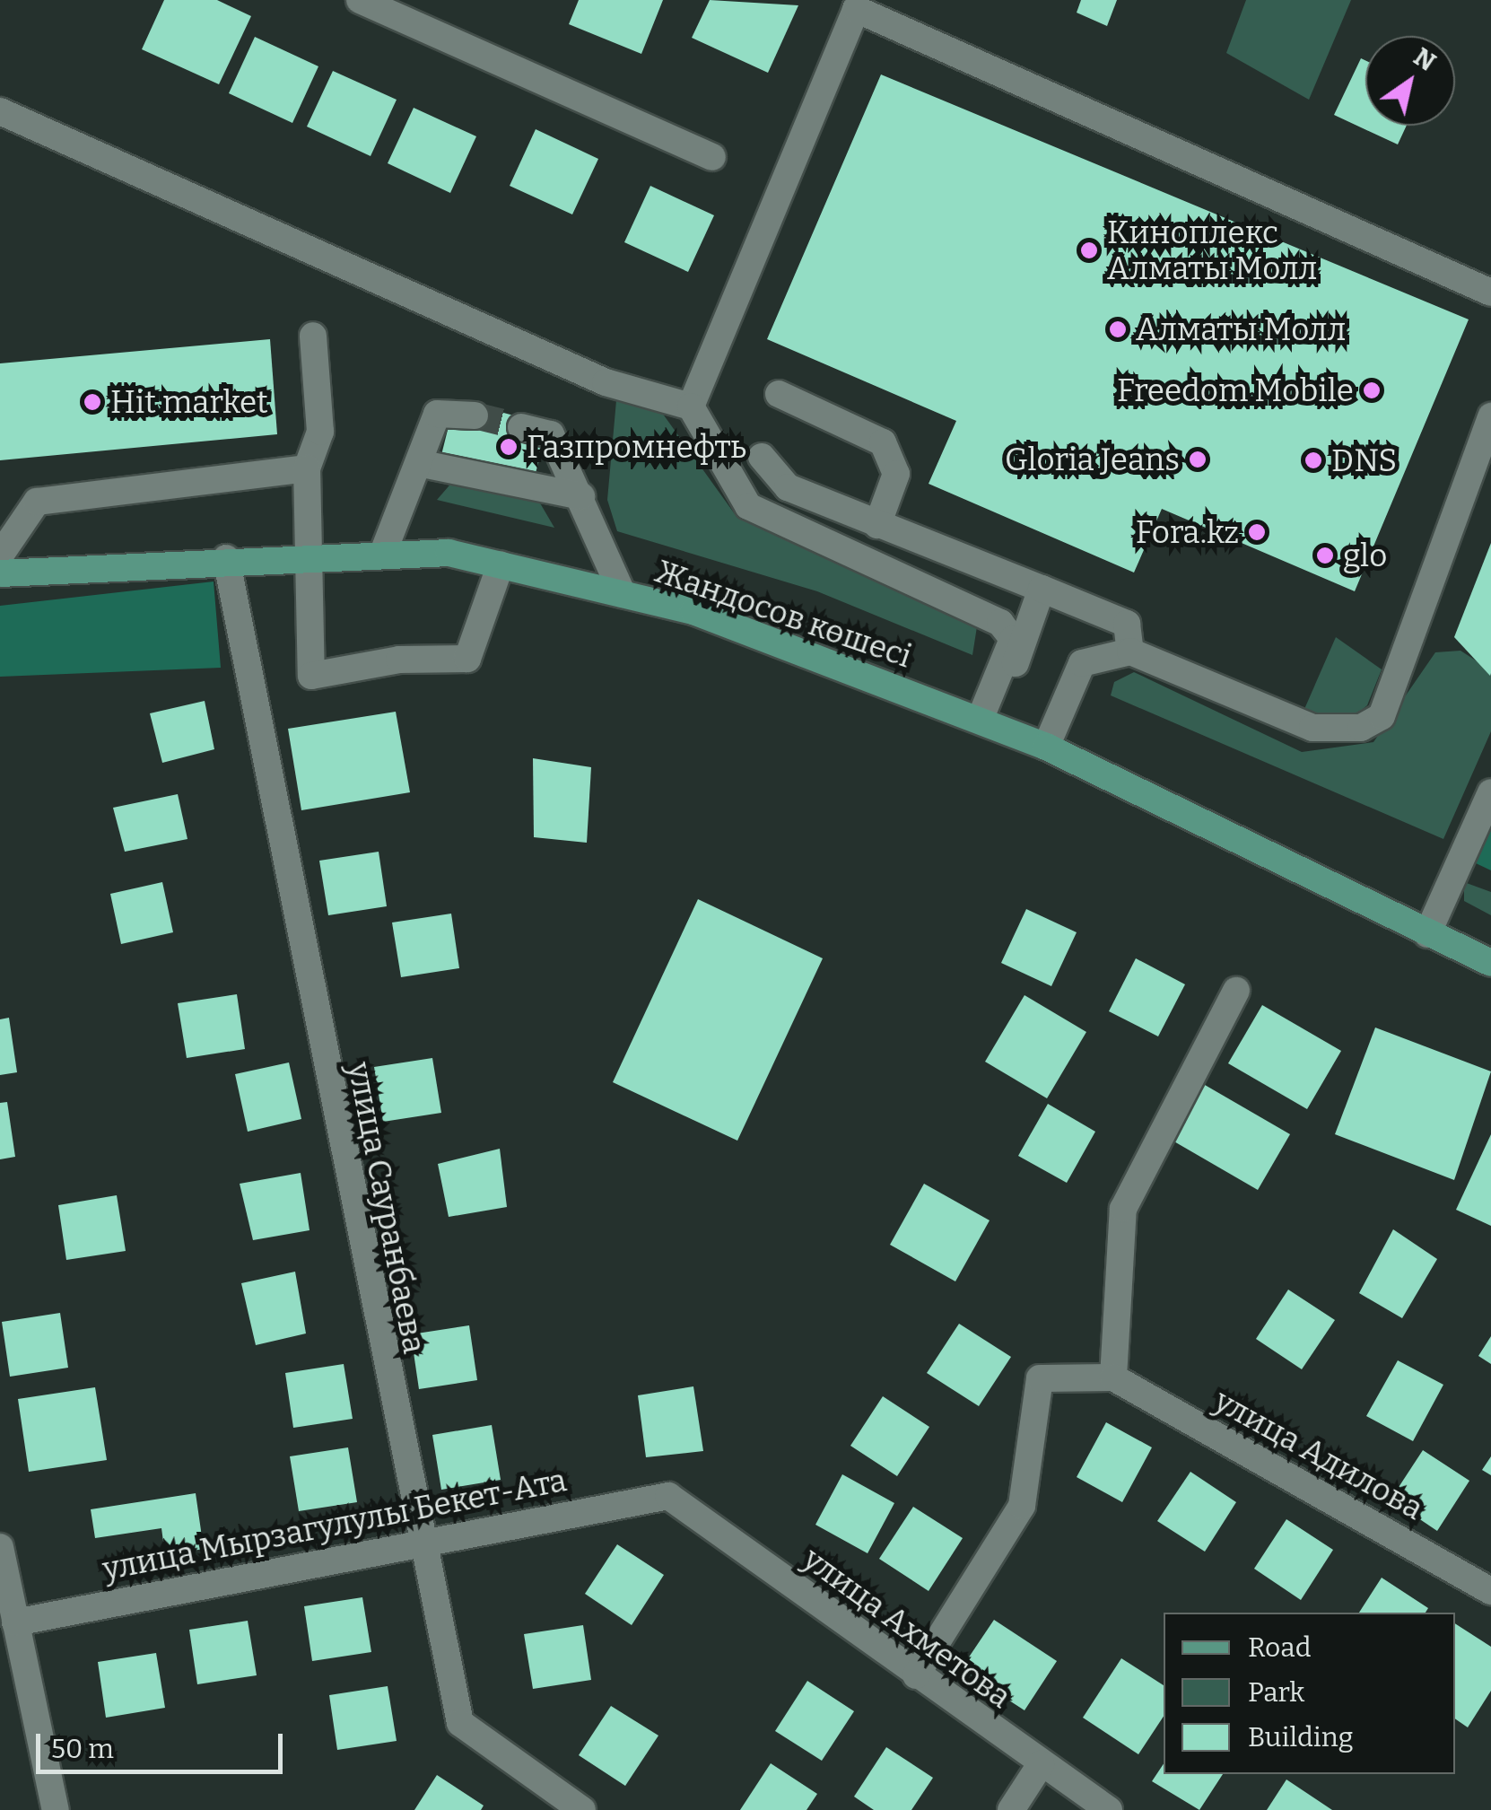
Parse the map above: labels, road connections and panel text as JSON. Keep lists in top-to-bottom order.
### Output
{
  "streets": {
    "main road": ["Жандосов көшесі"],
    "street": [
      "улица Сауранбаева",
      "улица Адилова",
      "улица Мырзагулулы Бекет-Ата",
      "улица Ахметова"
    ]
  },
  "crossings": [
    ["Жандосов көшесі", "улица Сауранбаева"],
    ["улица Сауранбаева", "улица Мырзагулулы Бекет-Ата"],
    ["улица Мырзагулулы Бекет-Ата", "улица Ахметова"]
  ],
  "places": [
    "Киноплекс Алматы Молл",
    "Алматы Молл",
    "Freedom Mobile",
    "Hit market",
    "Газпромнефть",
    "Gloria Jeans",
    "DNS",
    "Fora.kz",
    "glo"
  ],
  "legend": ["Road", "Park", "Building"],
  "scale_bar": "50 m",
  "north": "top right"
}
